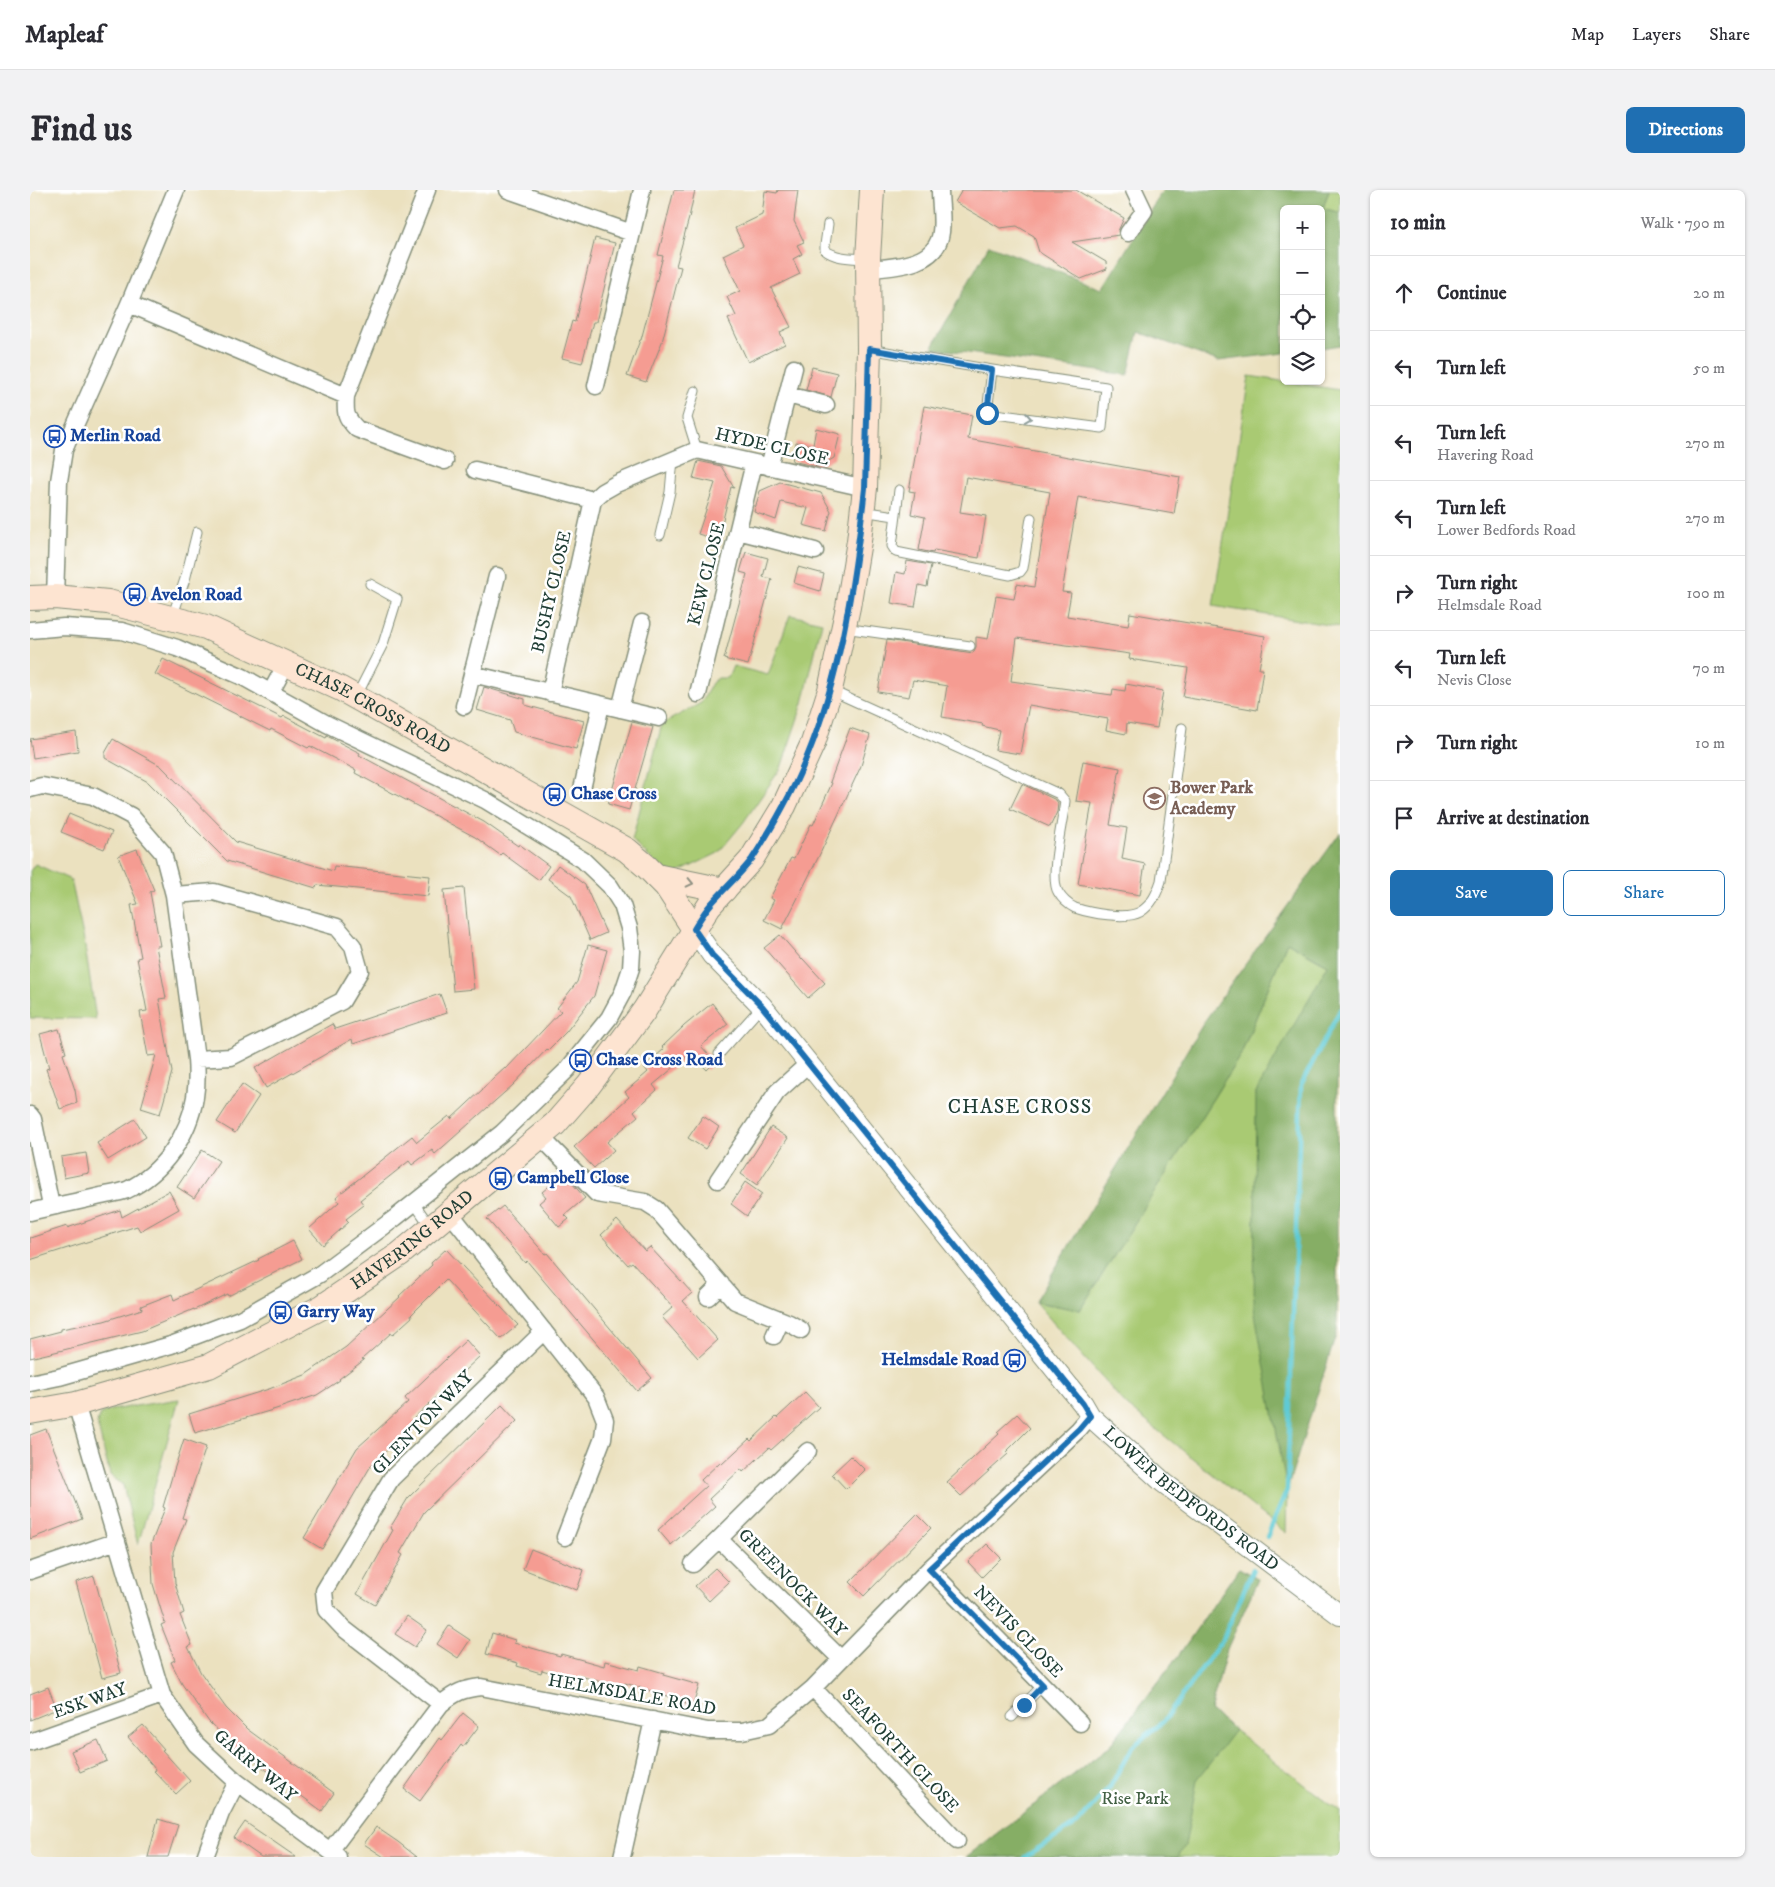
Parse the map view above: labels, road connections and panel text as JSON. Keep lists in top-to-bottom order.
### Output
{
  "streets": {
    "main road": ["CHASE CROSS ROAD", "HAVERING ROAD"],
    "street": [
      "HYDE CLOSE",
      "KEW CLOSE",
      "BUSHY CLOSE",
      "GLENTON WAY",
      "LOWER BEDFORDS ROAD",
      "GREENOCK WAY",
      "NEVIS CLOSE",
      "HELMSDALE ROAD",
      "ESK WAY",
      "SEAFORTH CLOSE",
      "GARRY WAY"
    ]
  },
  "crossings": [
    ["HYDE CLOSE", "KEW CLOSE"],
    ["HYDE CLOSE", "BUSHY CLOSE"],
    ["HYDE CLOSE", "HAVERING ROAD"],
    ["CHASE CROSS ROAD", "HAVERING ROAD"],
    ["CHASE CROSS ROAD", "LOWER BEDFORDS ROAD"],
    ["HAVERING ROAD", "LOWER BEDFORDS ROAD"],
    ["HAVERING ROAD", "GARRY WAY"],
    ["GLENTON WAY", "HELMSDALE ROAD"],
    ["LOWER BEDFORDS ROAD", "HELMSDALE ROAD"],
    ["GREENOCK WAY", "HELMSDALE ROAD"],
    ["NEVIS CLOSE", "HELMSDALE ROAD"],
    ["HELMSDALE ROAD", "SEAFORTH CLOSE"],
    ["HELMSDALE ROAD", "GARRY WAY"],
    ["ESK WAY", "GARRY WAY"]
  ],
  "districts": ["CHASE CROSS"],
  "parks": ["Rise Park"],
  "places": {
    "bus stop": [
      "Merlin Road",
      "Avelon Road",
      "Chase Cross",
      "Chase Cross Road",
      "Campbell Close",
      "Garry Way",
      "Helmsdale Road"
    ],
    "school or university": ["Bower Park Academy"]
  },
  "page": {
    "header": "Mapleaf",
    "nav": ["Map", "Layers", "Share"],
    "buttons": [
      "Directions",
      ["Save", "Share"]
    ],
    "title": "Find us",
    "heading": ["10 min", "Walk · 790 m"],
    "map_buttons": ["+", "−"],
    "list": [
      ["Continue", "20 m"],
      ["Turn left", "50 m"],
      ["Turn left", "Havering Road", "270 m"],
      ["Turn left", "Lower Bedfords Road", "270 m"],
      ["Turn right", "Helmsdale Road", "100 m"],
      ["Turn left", "Nevis Close", "70 m"],
      ["Turn right", "10 m"],
      "Arrive at destination"
    ]
  }
}
